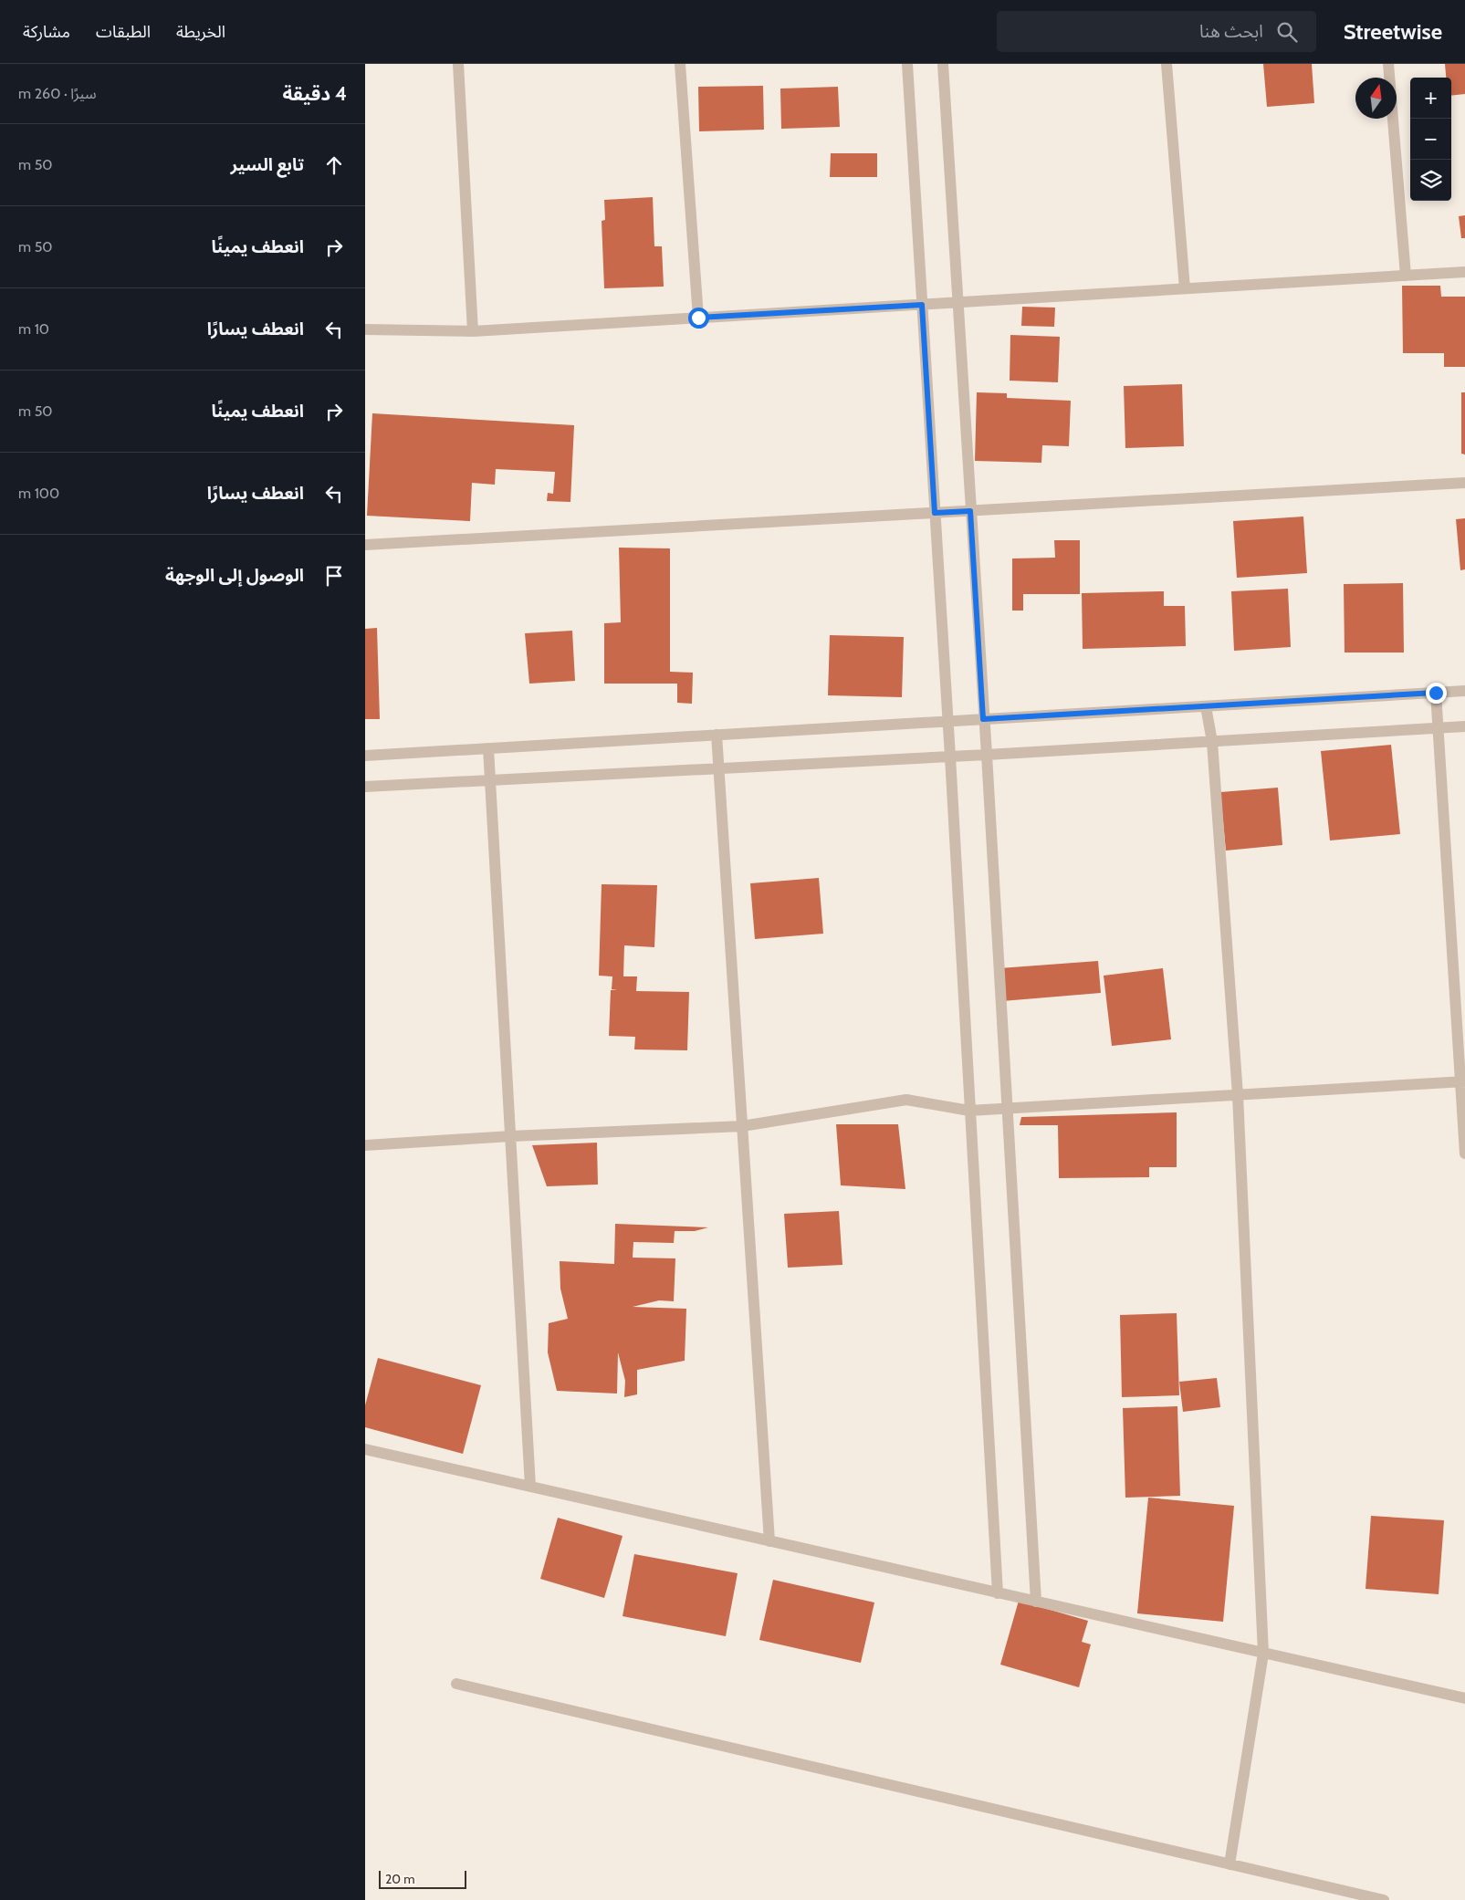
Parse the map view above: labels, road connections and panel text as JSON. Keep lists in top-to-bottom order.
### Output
{
  "scale_bar": "20 m",
  "north": "top",
  "page": {
    "header": "Streetwise",
    "search": "ابحث هنا",
    "nav": ["الخريطة", "الطبقات", "مشاركة"],
    "heading": ["4 دقيقة", "سيرًا · 260 m"],
    "map_buttons": ["+", "−"],
    "list": [
      ["تابع السير", "50 m"],
      ["انعطف يمينًا", "50 m"],
      ["انعطف يسارًا", "10 m"],
      ["انعطف يمينًا", "50 m"],
      ["انعطف يسارًا", "100 m"],
      "الوصول إلى الوجهة"
    ],
    "scale": "20 m"
  }
}
